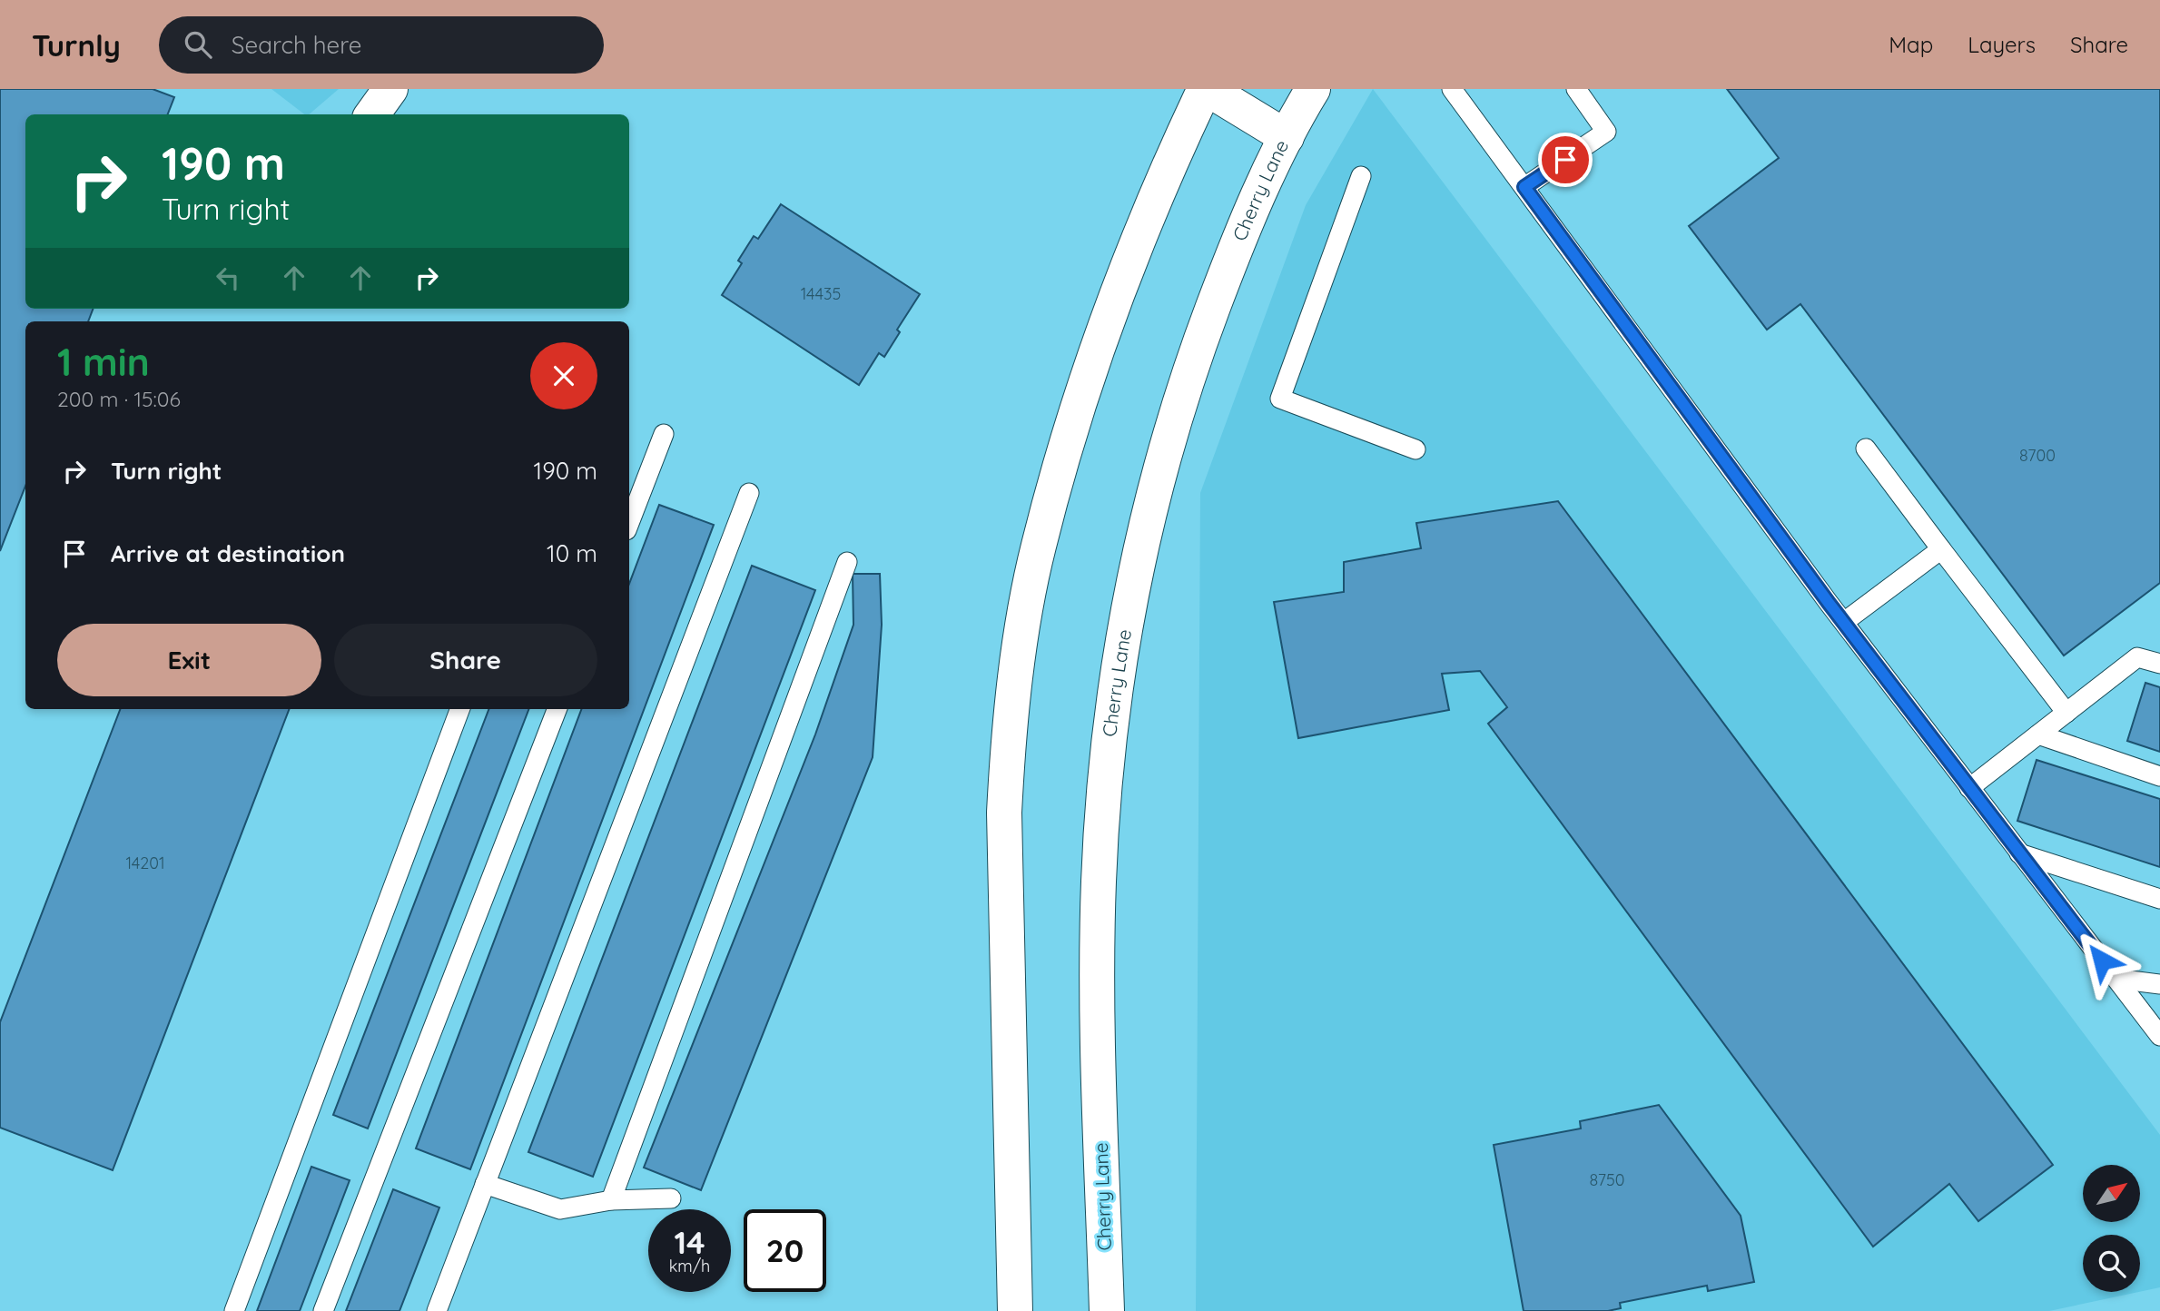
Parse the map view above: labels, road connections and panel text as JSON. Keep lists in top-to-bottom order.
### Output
{
  "streets": {
    "main road": ["Cherry Lane"]
  },
  "house_numbers": [
    "14435",
    "8700",
    "14201",
    "8750"
  ],
  "north": "top right",
  "page": {
    "header": "Turnly",
    "search": "Search here",
    "nav": ["Map", "Layers", "Share"],
    "turn": ["190 m", "Turn right"],
    "heading": ["1 min", "200 m · 15:06"],
    "list": [
      {
        "name": "Turn right",
        "value": "190 m"
      },
      {
        "name": "Arrive at destination",
        "value": "10 m"
      }
    ],
    "buttons": ["Exit", "Share"],
    "speed": "14 km/h",
    "limit": "20"
  }
}
